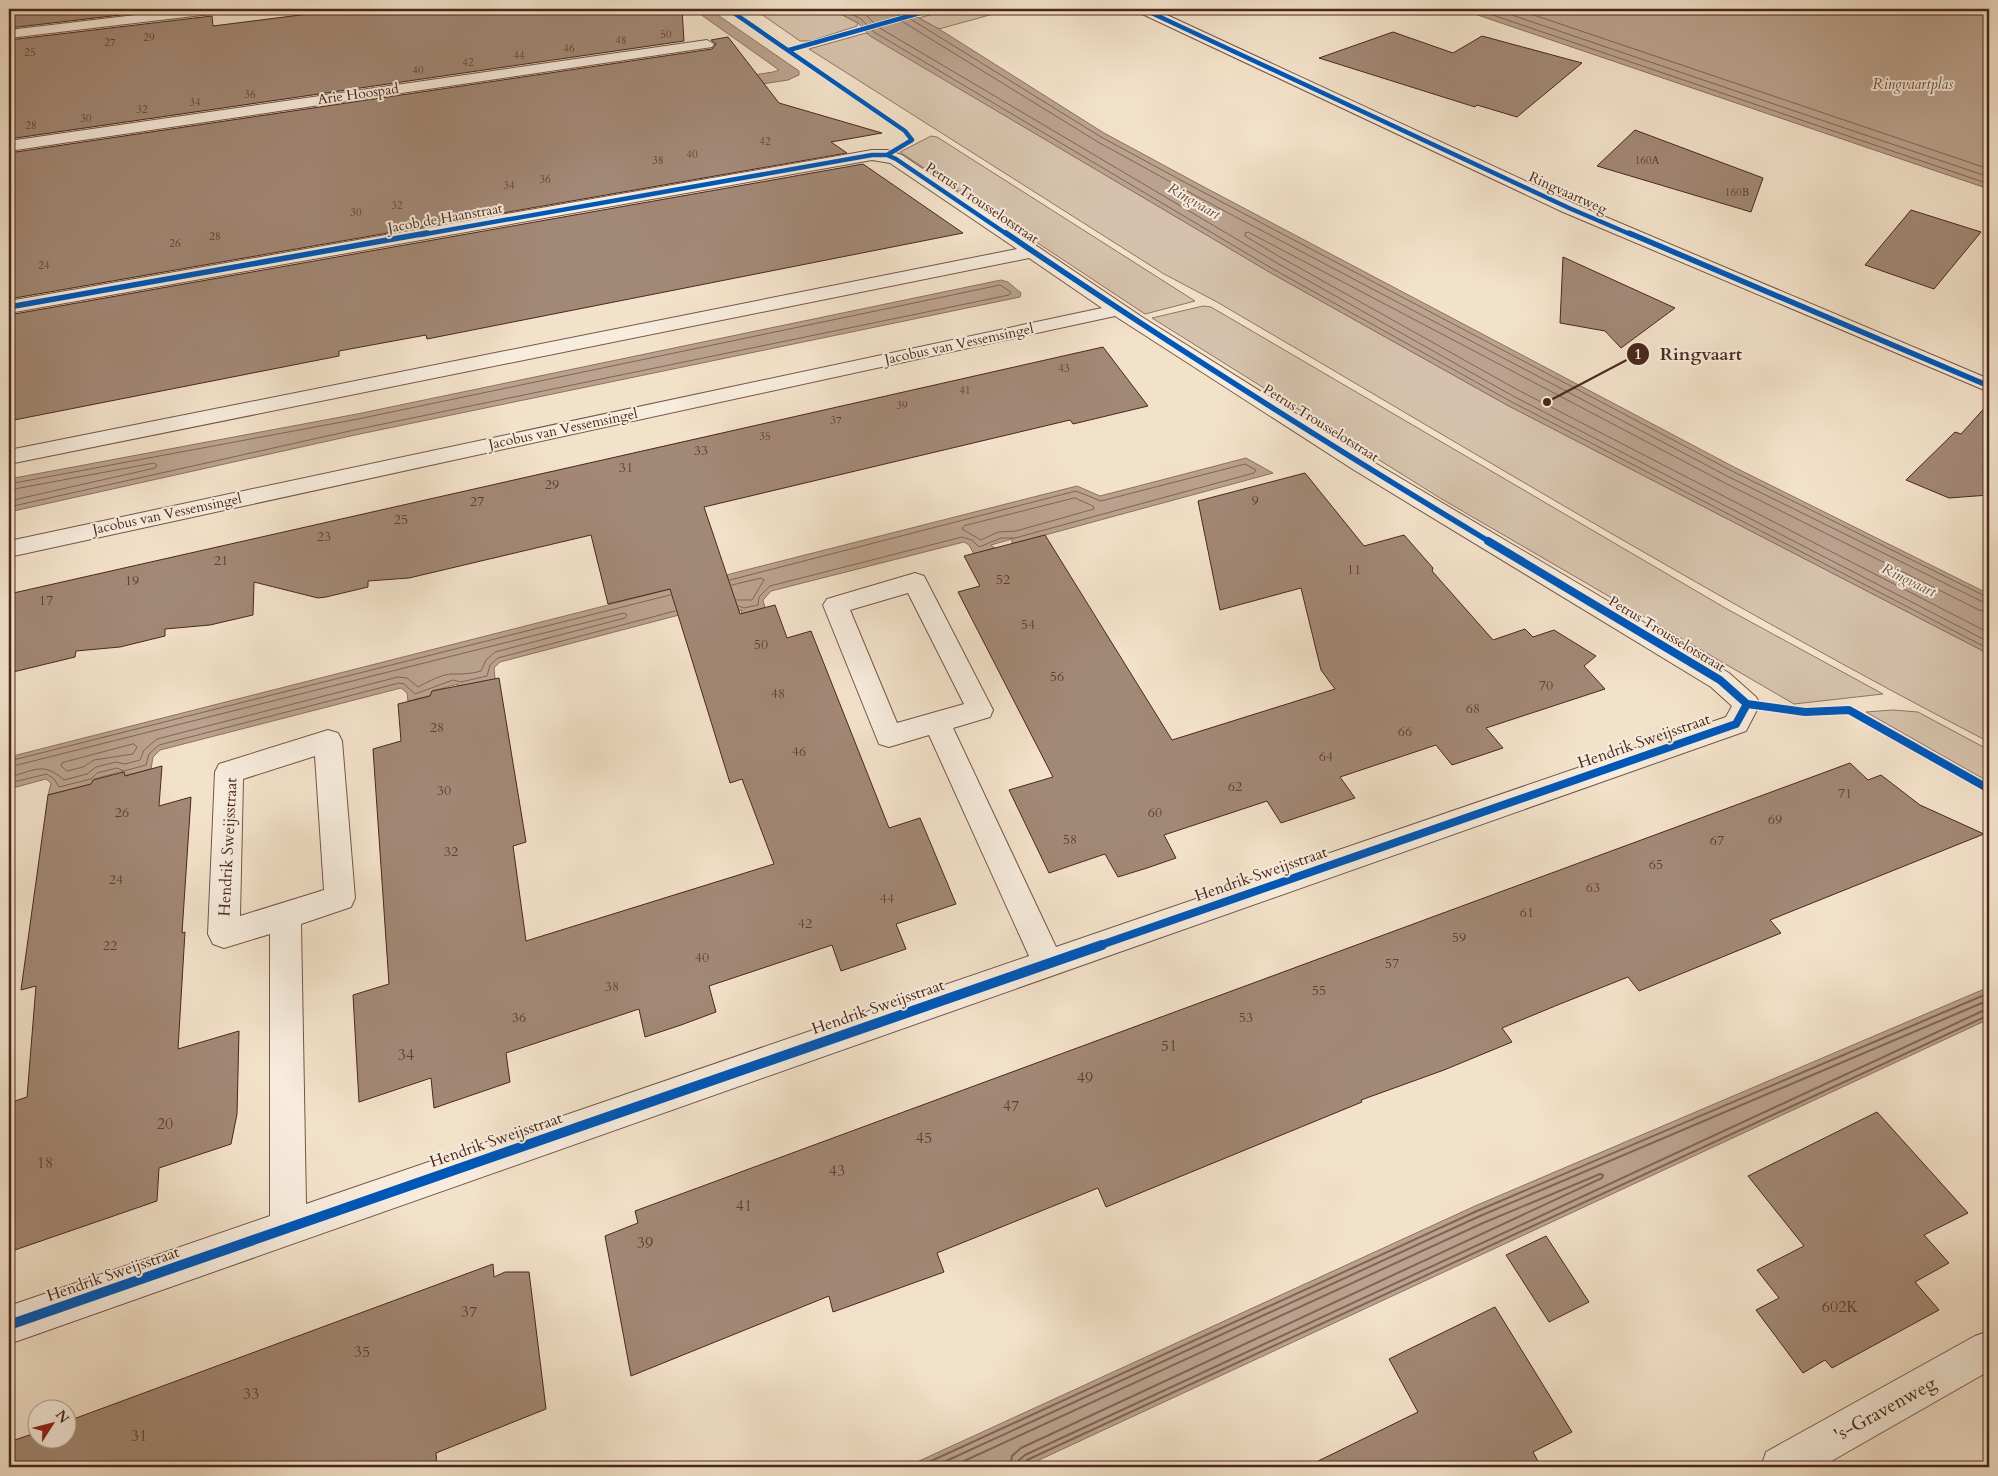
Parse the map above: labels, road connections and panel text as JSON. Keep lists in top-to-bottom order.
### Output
{
  "streets": {
    "street": [
      "Arie Hoospad",
      "Ringvaartweg",
      "Petrus Trousselotstraat",
      "Jacob de Haanstraat",
      "Jacobus van Vessemsingel",
      "Hendrik Sweijsstraat",
      "'s-Gravenweg"
    ]
  },
  "crossings": [
    ["Petrus Trousselotstraat", "Jacob de Haanstraat"],
    ["Petrus Trousselotstraat", "Jacobus van Vessemsingel"],
    ["Petrus Trousselotstraat", "Hendrik Sweijsstraat"]
  ],
  "water": ["Ringvaartplas", "Ringvaart"],
  "places": ["Ringvaart"],
  "house_numbers": [
    "50",
    "29",
    "48",
    "27",
    "46",
    "25",
    "44",
    "42",
    "40",
    "36",
    "34",
    "32",
    "30",
    "28",
    "42",
    "40",
    "38",
    "160A",
    "36",
    "34",
    "160B",
    "32",
    "30",
    "28",
    "26",
    "24",
    "43",
    "41",
    "39",
    "37",
    "35",
    "33",
    "31",
    "29",
    "9",
    "27",
    "25",
    "23",
    "21",
    "11",
    "52",
    "19",
    "17",
    "54",
    "50",
    "56",
    "70",
    "48",
    "68",
    "28",
    "66",
    "46",
    "64",
    "62",
    "30",
    "71",
    "26",
    "60",
    "69",
    "58",
    "67",
    "32",
    "65",
    "24",
    "63",
    "44",
    "61",
    "42",
    "59",
    "22",
    "40",
    "57",
    "38",
    "55",
    "36",
    "53",
    "51",
    "34",
    "49",
    "47",
    "20",
    "45",
    "18",
    "43",
    "41",
    "39",
    "602K",
    "37",
    "35",
    "33",
    "31"
  ],
  "north": "top right"
}
